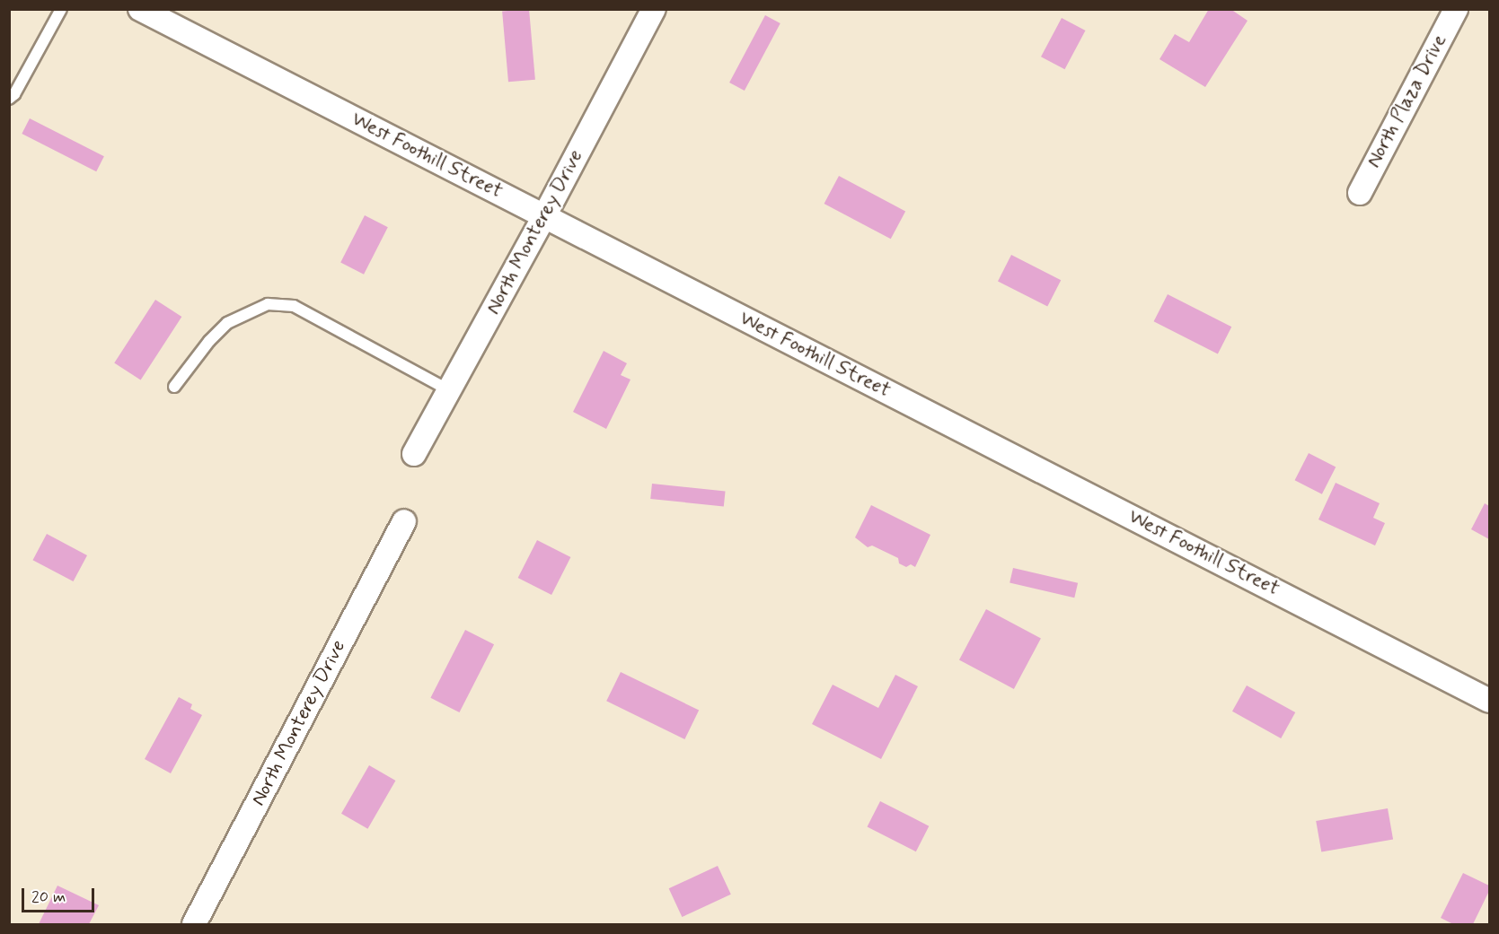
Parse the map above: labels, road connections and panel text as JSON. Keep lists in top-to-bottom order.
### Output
{
  "streets": {
    "street": ["North Plaza Drive", "West Foothill Street", "North Monterey Drive"]
  },
  "crossings": [
    ["West Foothill Street", "North Monterey Drive"]
  ],
  "scale_bar": "20 m"
}
